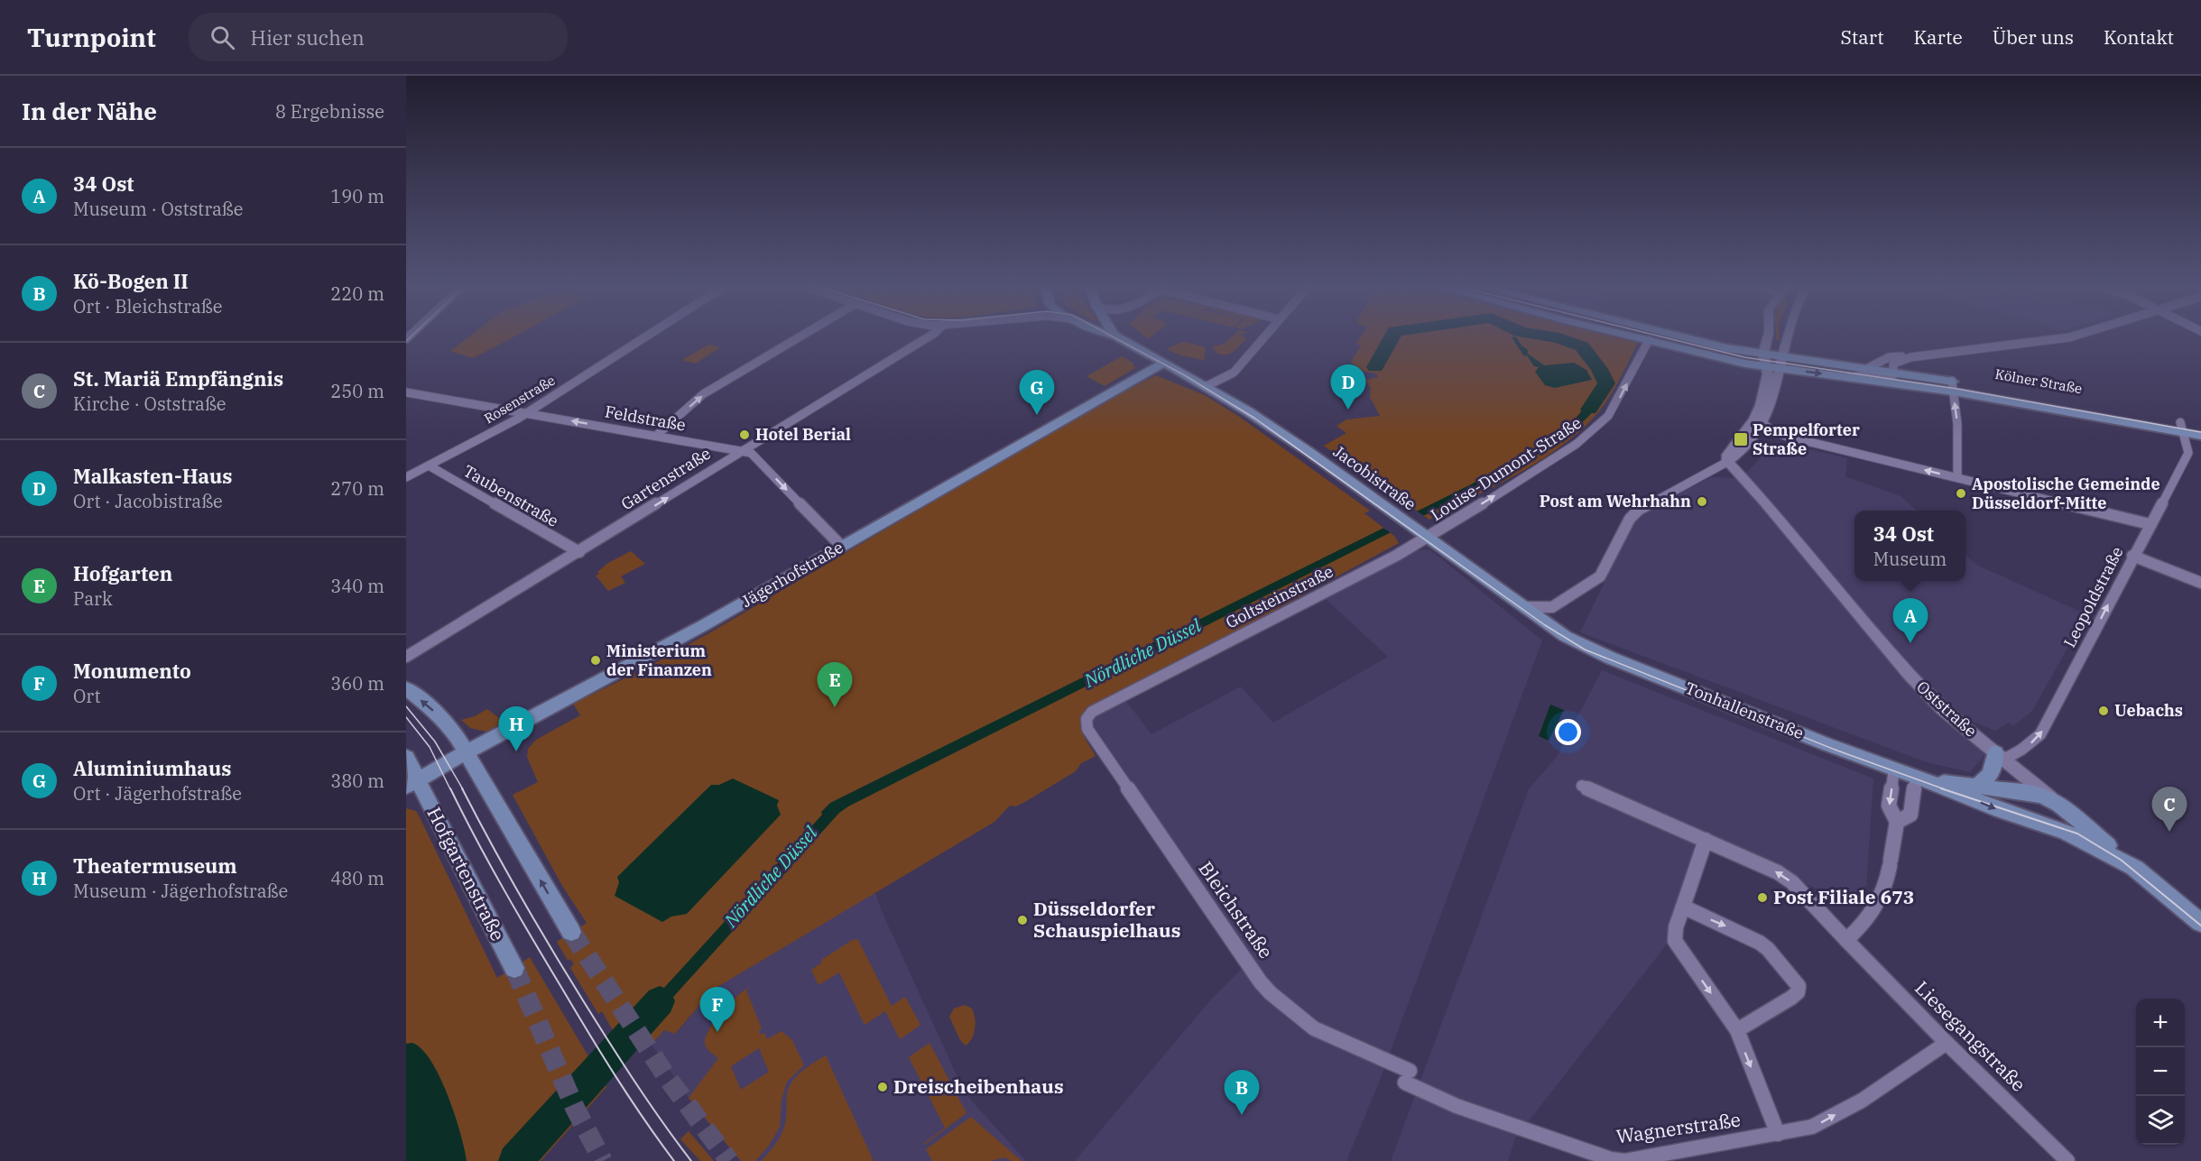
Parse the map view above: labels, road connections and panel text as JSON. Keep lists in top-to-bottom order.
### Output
{
  "streets": {
    "main road": [
      "Kölner Straße",
      "Jacobistraße",
      "Jägerhofstraße",
      "Oststraße",
      "Tonhallenstraße",
      "Hofgartenstraße"
    ],
    "street": [
      "Rosenstraße",
      "Feldstraße",
      "Louise-Dumont-Straße",
      "Gartenstraße",
      "Taubenstraße",
      "Goltsteinstraße",
      "Leopoldstraße",
      "Bleichstraße",
      "Liesegangstraße",
      "Wagnerstraße"
    ]
  },
  "crossings": [
    ["Kölner Straße", "Leopoldstraße"],
    ["Rosenstraße", "Feldstraße"],
    ["Rosenstraße", "Taubenstraße"],
    ["Feldstraße", "Gartenstraße"],
    ["Feldstraße", "Jägerhofstraße"],
    ["Louise-Dumont-Straße", "Jacobistraße"],
    ["Louise-Dumont-Straße", "Goltsteinstraße"],
    ["Jacobistraße", "Jägerhofstraße"],
    ["Jacobistraße", "Goltsteinstraße"],
    ["Jacobistraße", "Tonhallenstraße"],
    ["Gartenstraße", "Taubenstraße"],
    ["Jägerhofstraße", "Hofgartenstraße"],
    ["Goltsteinstraße", "Bleichstraße"],
    ["Leopoldstraße", "Oststraße"],
    ["Oststraße", "Tonhallenstraße"],
    ["Bleichstraße", "Wagnerstraße"],
    ["Liesegangstraße", "Wagnerstraße"]
  ],
  "one_way": ["Louise-Dumont-Straße", "Leopoldstraße"],
  "water": ["Nördliche Düssel"],
  "places": {
    "other": [
      "Hotel Berial",
      "Apostolische Gemeinde Düsseldorf-Mitte",
      "Post am Wehrhahn",
      "Ministerium der Finanzen",
      "Uebachs",
      "Post Filiale 673",
      "Düsseldorfer Schauspielhaus",
      "Dreischeibenhaus"
    ],
    "transit": ["Pempelforter Straße"]
  },
  "page": {
    "header": "Turnpoint",
    "search": "Hier suchen",
    "nav": [
      "Start",
      "Karte",
      "Über uns",
      "Kontakt"
    ],
    "heading": ["In der Nähe", "8 Ergebnisse"],
    "list": [
      {
        "mark": "A",
        "name": "34 Ost",
        "note": "Museum · Oststraße",
        "value": "190 m"
      },
      {
        "mark": "B",
        "name": "Kö-Bogen II",
        "note": "Ort · Bleichstraße",
        "value": "220 m"
      },
      {
        "mark": "C",
        "name": "St. Mariä Empfängnis",
        "note": "Kirche · Oststraße",
        "value": "250 m"
      },
      {
        "mark": "D",
        "name": "Malkasten-Haus",
        "note": "Ort · Jacobistraße",
        "value": "270 m"
      },
      {
        "mark": "E",
        "name": "Hofgarten",
        "note": "Park",
        "value": "340 m"
      },
      {
        "mark": "F",
        "name": "Monumento",
        "note": "Ort",
        "value": "360 m"
      },
      {
        "mark": "G",
        "name": "Aluminiumhaus",
        "note": "Ort · Jägerhofstraße",
        "value": "380 m"
      },
      {
        "mark": "H",
        "name": "Theatermuseum",
        "note": "Museum · Jägerhofstraße",
        "value": "480 m"
      }
    ],
    "pins": [
      "D",
      "G",
      "A",
      "E",
      "H",
      "C",
      "F",
      "B"
    ],
    "popup": ["34 Ost", "Museum"],
    "map_buttons": ["+", "−"]
  }
}
